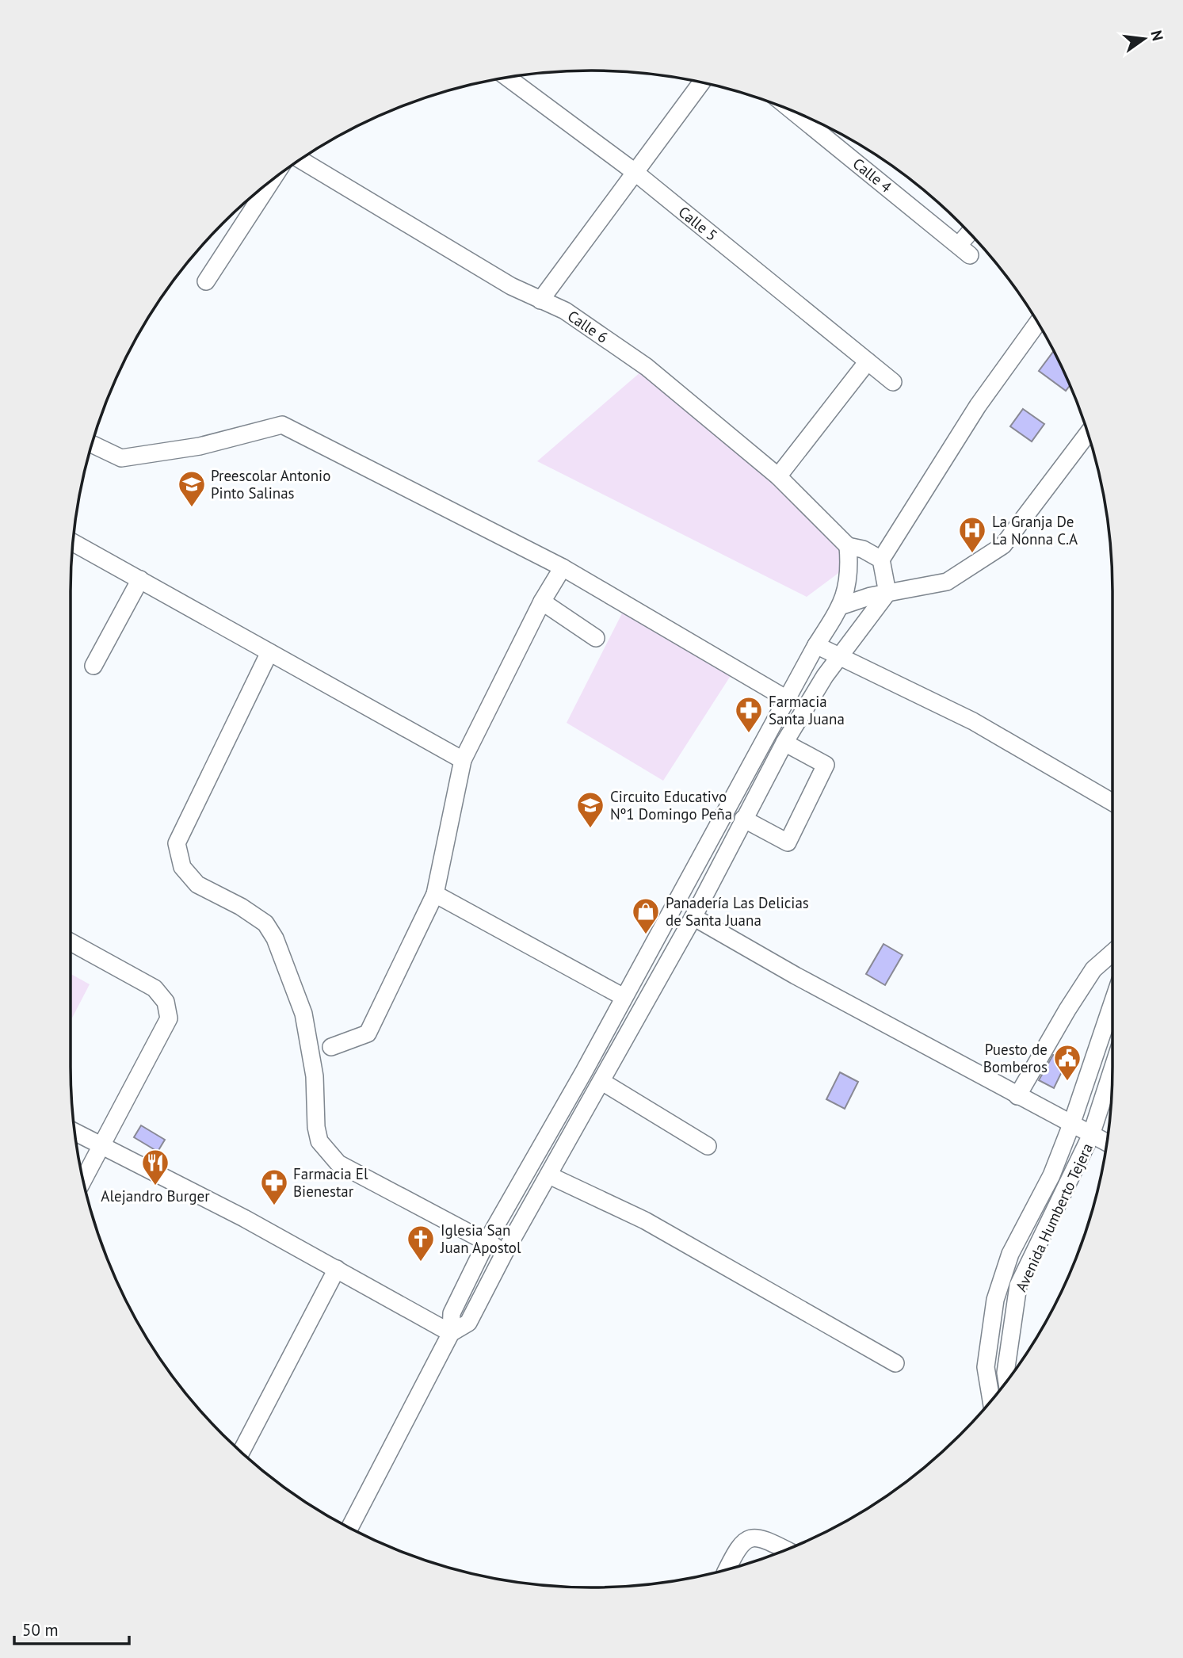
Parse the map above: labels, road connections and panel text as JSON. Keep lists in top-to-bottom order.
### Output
{
  "streets": {
    "street": [
      "Calle 4",
      "Calle 5",
      "Calle 6",
      "Avenida Humberto Tejera"
    ]
  },
  "places": {
    "school or university": ["Preescolar Antonio Pinto Salinas", "Circuito Educativo Nº1 Domingo Peña"],
    "hospital": ["La Granja De La Nonna C.A"],
    "pharmacy": ["Farmacia Santa Juana", "Farmacia El Bienestar"],
    "shop": ["Panadería Las Delicias de Santa Juana"],
    "public building": ["Puesto de Bomberos"],
    "restaurant": ["Alejandro Burger"],
    "church": ["Iglesia San Juan Apostol"]
  },
  "scale_bar": "50 m",
  "north": "right"
}
